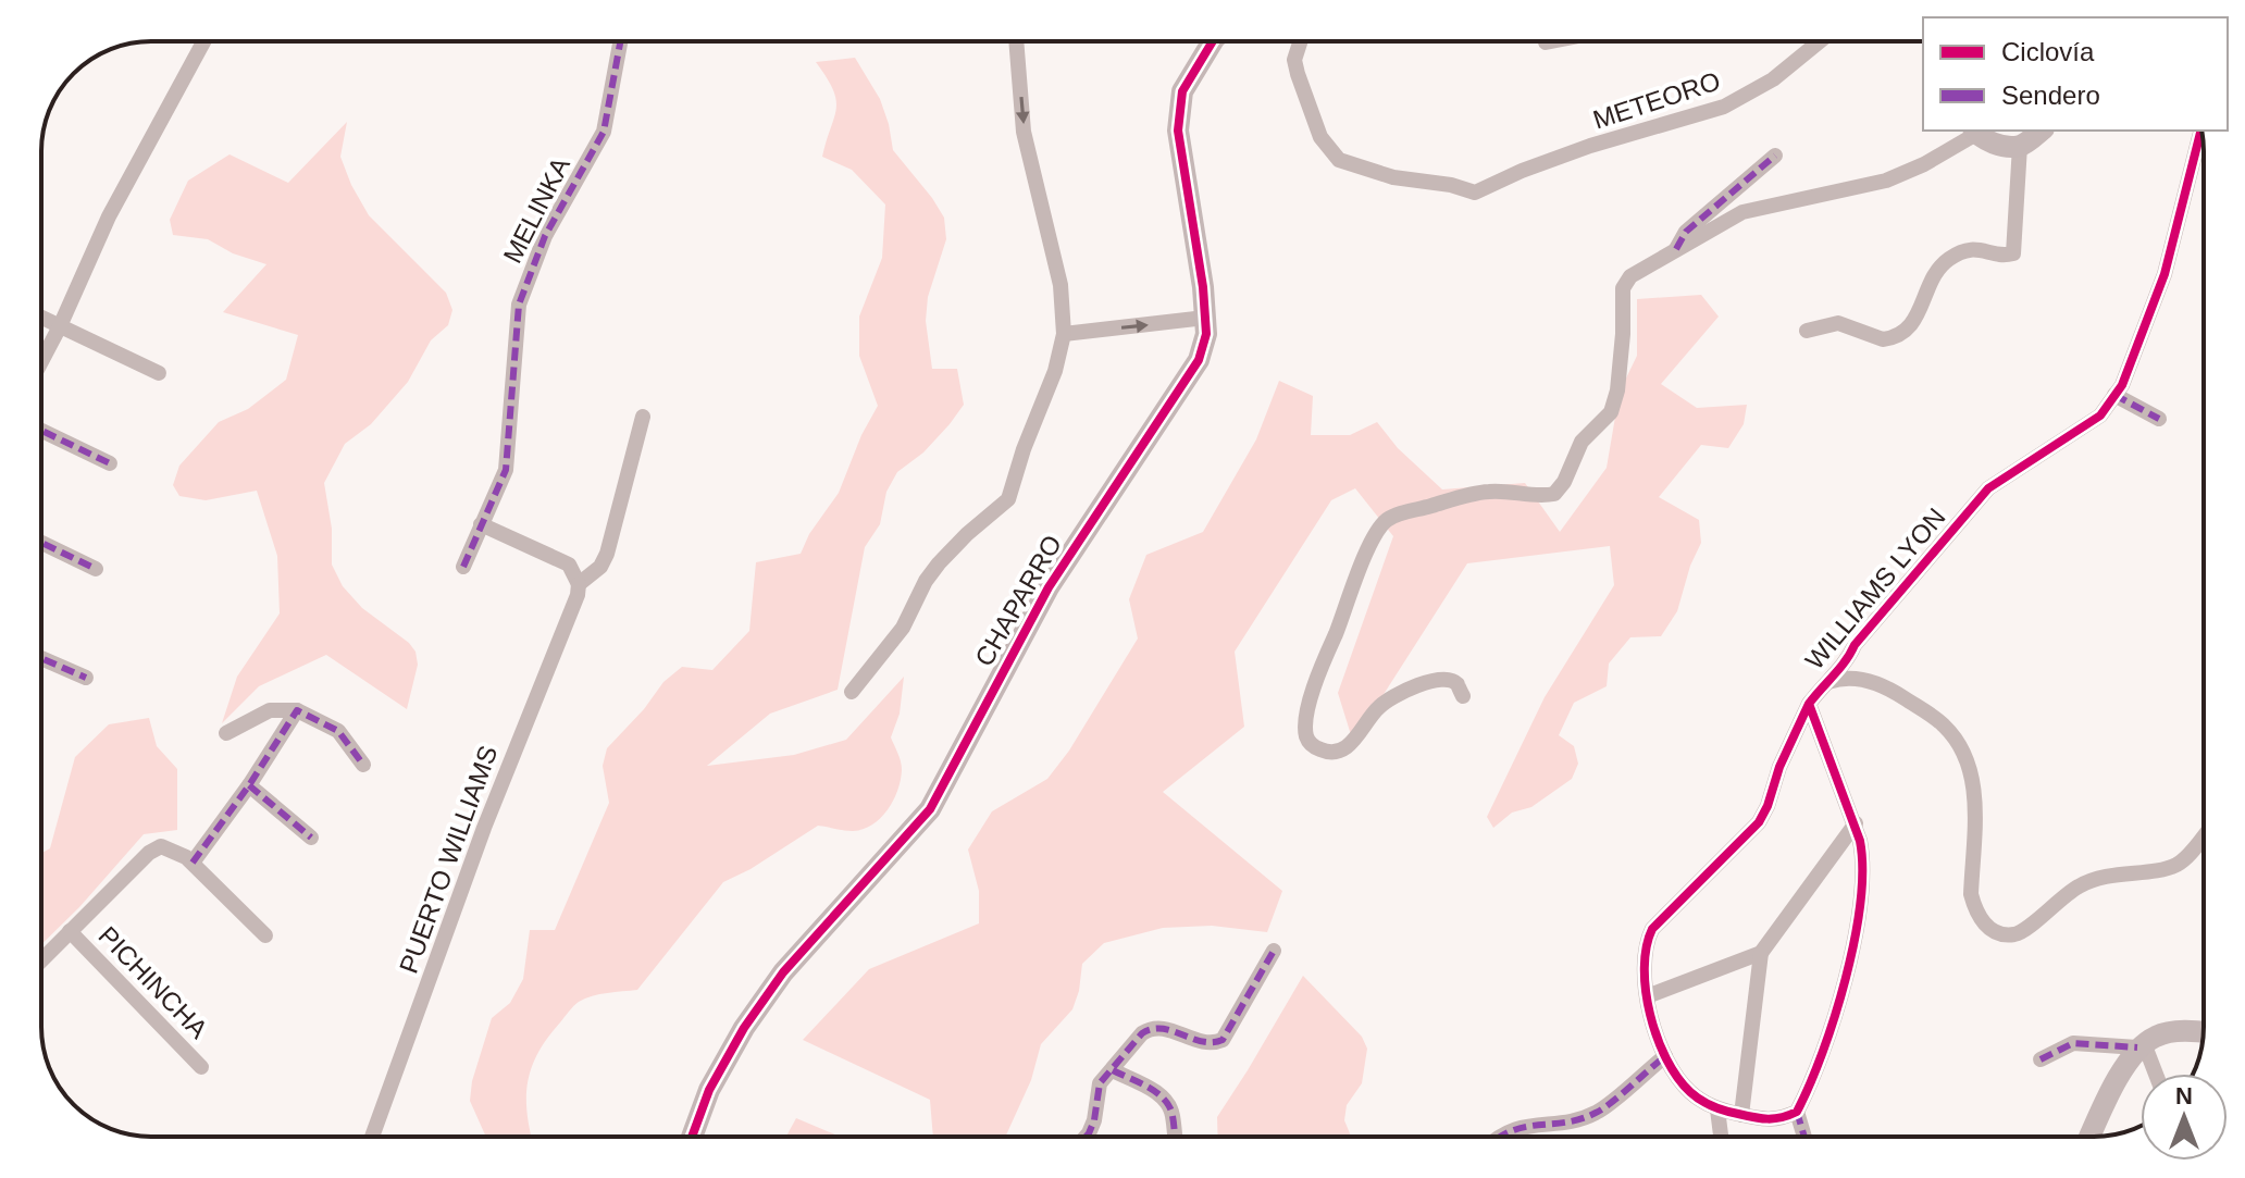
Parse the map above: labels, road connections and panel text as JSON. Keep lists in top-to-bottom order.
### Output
{
  "streets": {
    "street": [
      "METEORO",
      "MELINKA",
      "WILLIAMS LYON",
      "CHAPARRO",
      "PUERTO WILLIAMS",
      "PICHINCHA"
    ]
  },
  "legend": ["Ciclovía", "Sendero"],
  "north": "top"
}
